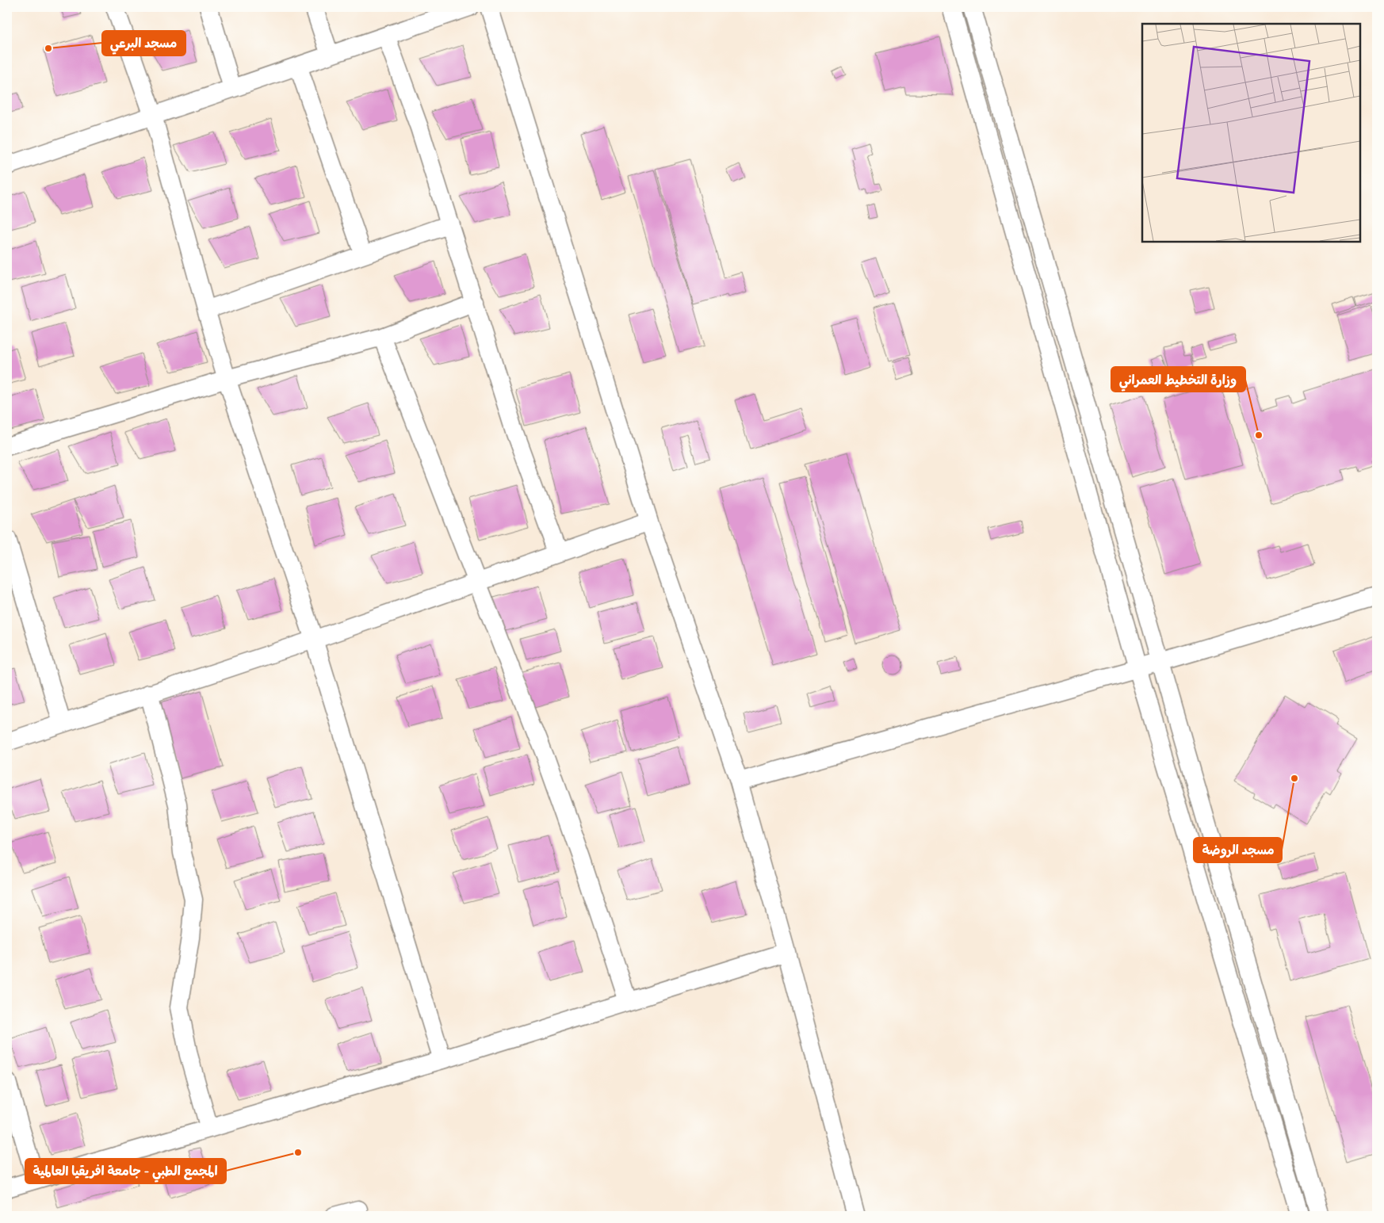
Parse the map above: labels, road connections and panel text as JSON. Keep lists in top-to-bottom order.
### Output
{
  "places": [
    "مسجد البرعي",
    "وزارة التخطيط العمراني",
    "مسجد الروضة",
    "المجمع الطبي - جامعة افريقيا العالمية"
  ]
}
